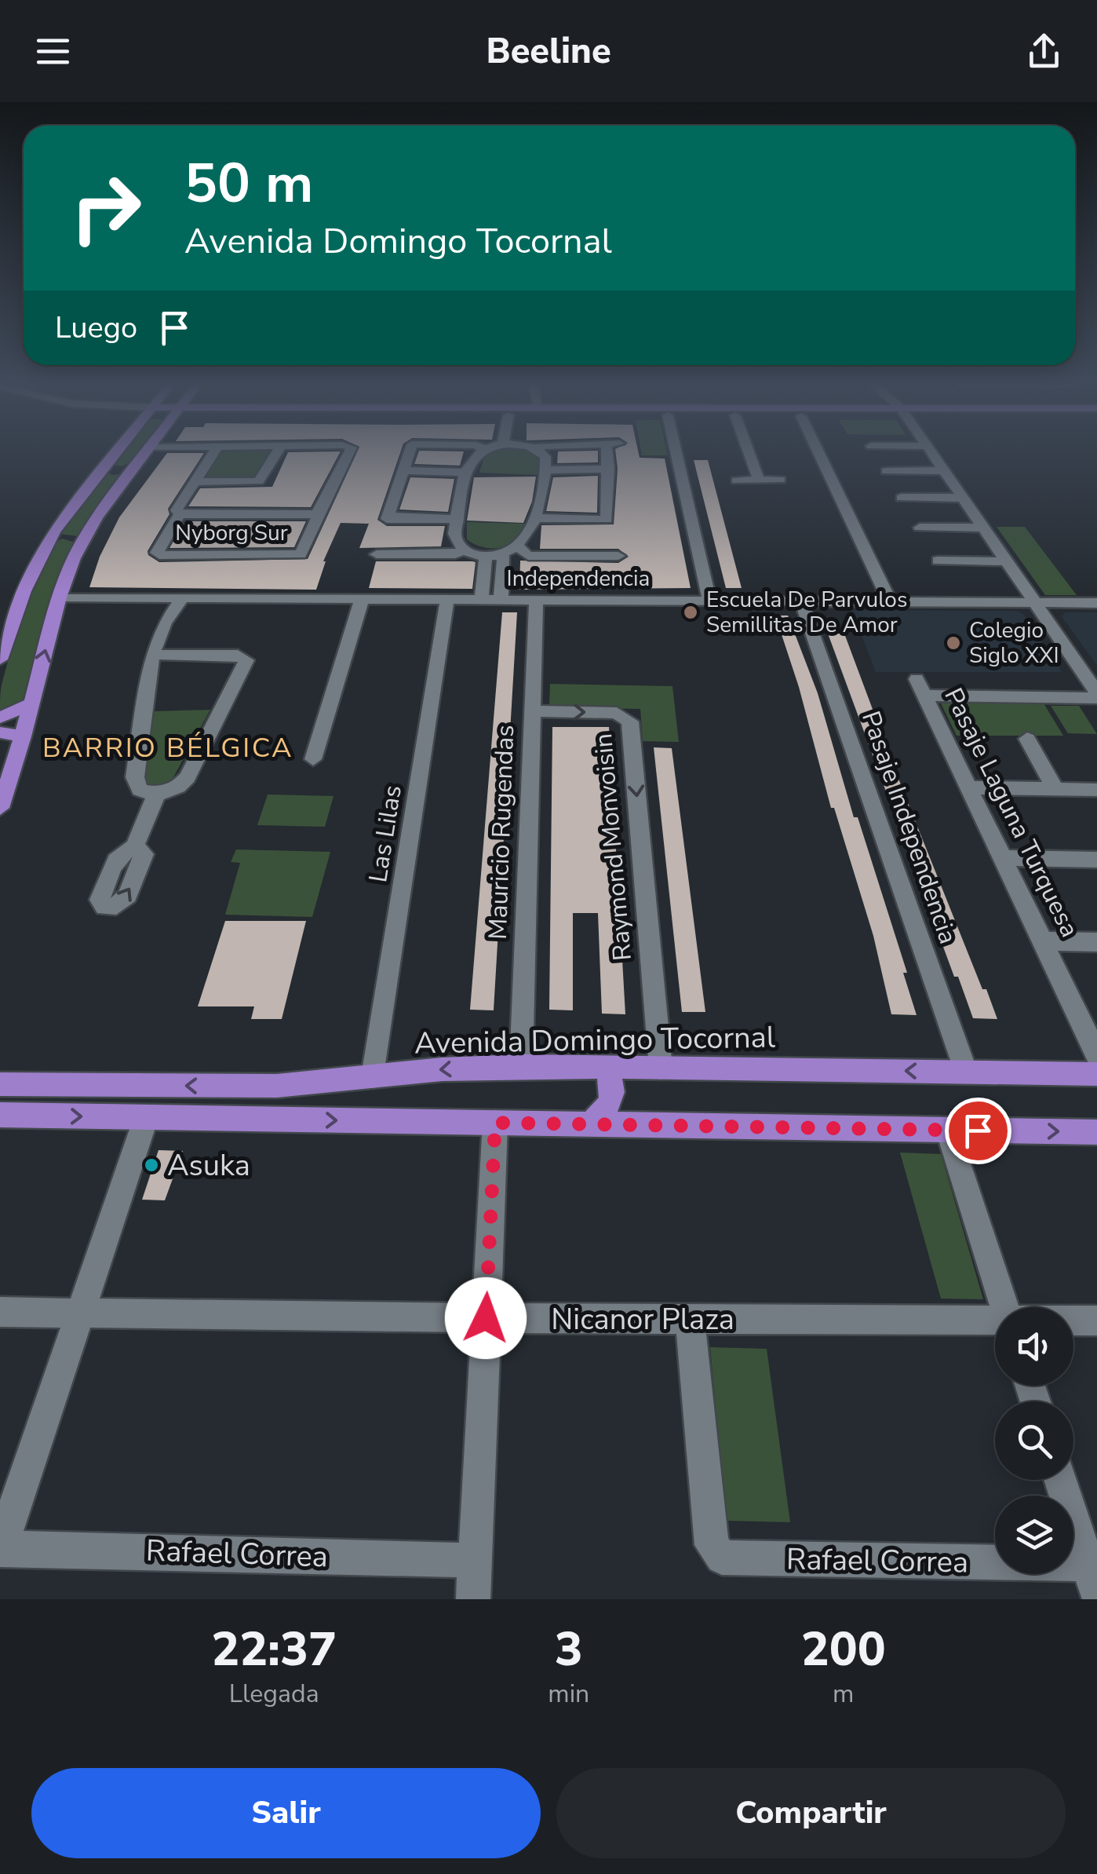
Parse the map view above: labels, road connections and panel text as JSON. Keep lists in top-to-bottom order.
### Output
{
  "streets": {
    "main road": ["Avenida Domingo Tocornal"],
    "street": [
      "Nyborg Sur",
      "Independencia",
      "Pasaje Laguna Turquesa",
      "Pasaje Independencia",
      "Mauricio Rugendas",
      "Las Lilas",
      "Raymond Monvoisin",
      "Nicanor Plaza",
      "Rafael Correa"
    ]
  },
  "crossings": [
    ["Independencia", "Pasaje Independencia"],
    ["Independencia", "Mauricio Rugendas"],
    ["Independencia", "Las Lilas"],
    ["Pasaje Independencia", "Avenida Domingo Tocornal"],
    ["Mauricio Rugendas", "Raymond Monvoisin"],
    ["Mauricio Rugendas", "Avenida Domingo Tocornal"],
    ["Las Lilas", "Avenida Domingo Tocornal"],
    ["Raymond Monvoisin", "Avenida Domingo Tocornal"],
    ["Nicanor Plaza", "Rafael Correa"]
  ],
  "one_way": ["Raymond Monvoisin"],
  "districts": ["BARRIO BÉLGICA"],
  "places": ["Escuela De Parvulos Semillitas De Amor", "Colegio Siglo XXI", "Asuka"],
  "page": {
    "header": "Beeline",
    "turn": ["50 m", "Avenida Domingo Tocornal"],
    "then": "Luego",
    "eta": [
      "22:37",
      "Llegada",
      "3",
      "min",
      "200",
      "m"
    ],
    "buttons": ["Salir", "Compartir"]
  }
}
